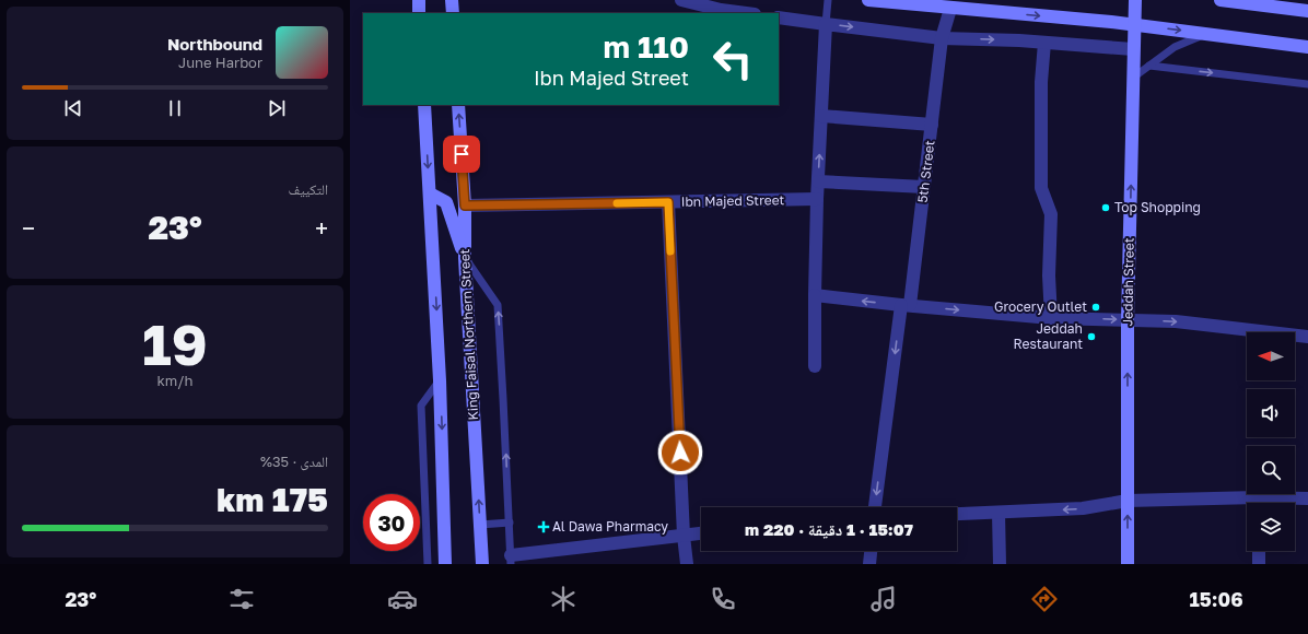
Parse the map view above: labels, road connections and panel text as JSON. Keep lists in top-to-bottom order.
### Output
{
  "streets": {
    "main road": ["Jeddah Street", "King Faisal Northern Street"],
    "street": ["5th Street", "Ibn Majed Street"]
  },
  "crossings": [
    ["Ibn Majed Street", "King Faisal Northern Street"]
  ],
  "one_way": ["Jeddah Street"],
  "places": {
    "other": ["Top Shopping", "Grocery Outlet", "Jeddah Restaurant"],
    "health": ["Al Dawa Pharmacy"]
  },
  "north": "left",
  "page": {
    "turn": ["110 m", "Ibn Majed Street"],
    "song": ["Northbound", "June Harbor"],
    "tile": [
      "التكييف",
      ["19", "km/h"],
      ["المدى · 35%", "175 km"]
    ],
    "heat": ["−", "23°", "+"],
    "limit": "30",
    "trip": "15:07 · 1 دقيقة · 220 m",
    "tabs": ["15:06", "23°"]
  }
}
